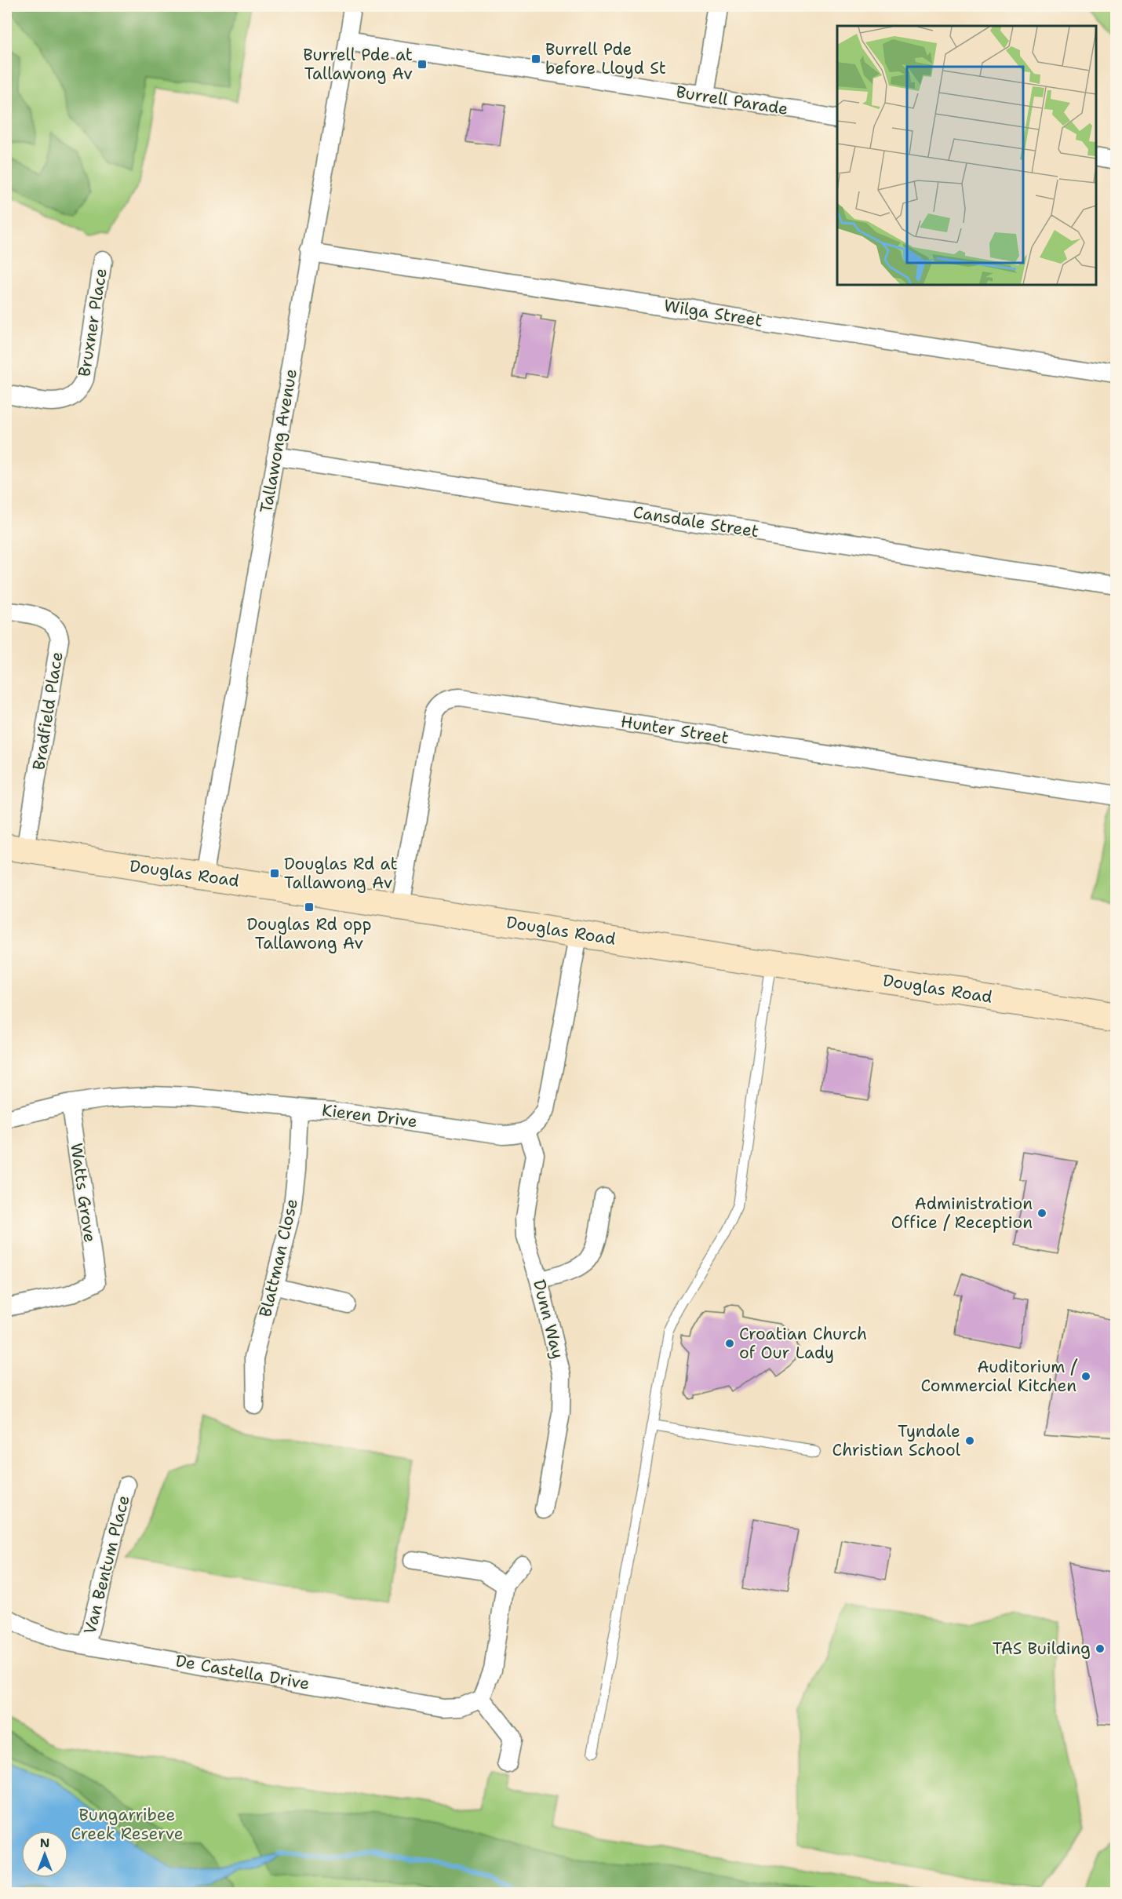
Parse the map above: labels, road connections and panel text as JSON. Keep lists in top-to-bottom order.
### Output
{
  "streets": {
    "street": [
      "Burrell Parade",
      "Wilga Street",
      "Bruxner Place",
      "Tallawong Avenue",
      "Cansdale Street",
      "Bradfield Place",
      "Hunter Street",
      "Douglas Road",
      "Kieren Drive",
      "Watts Grove",
      "Blattman Close",
      "Dunn Way",
      "Van Bentum Place",
      "De Castella Drive"
    ]
  },
  "crossings": [
    ["Burrell Parade", "Tallawong Avenue"],
    ["Wilga Street", "Tallawong Avenue"],
    ["Tallawong Avenue", "Cansdale Street"],
    ["Tallawong Avenue", "Douglas Road"],
    ["Bradfield Place", "Douglas Road"],
    ["Hunter Street", "Douglas Road"],
    ["Kieren Drive", "Watts Grove"],
    ["Kieren Drive", "Blattman Close"],
    ["Kieren Drive", "Dunn Way"],
    ["Van Bentum Place", "De Castella Drive"]
  ],
  "parks": ["Bungarribee Creek Reserve"],
  "places": {
    "transit": [
      "Burrell Pde before Lloyd St",
      "Burrell Pde at Tallawong Av",
      "Douglas Rd at Tallawong Av",
      "Douglas Rd opp Tallawong Av"
    ],
    "other": [
      "Administration Office / Reception",
      "Croatian Church of Our Lady",
      "Auditorium / Commercial Kitchen",
      "Tyndale Christian School",
      "TAS Building"
    ]
  },
  "north": "top"
}
